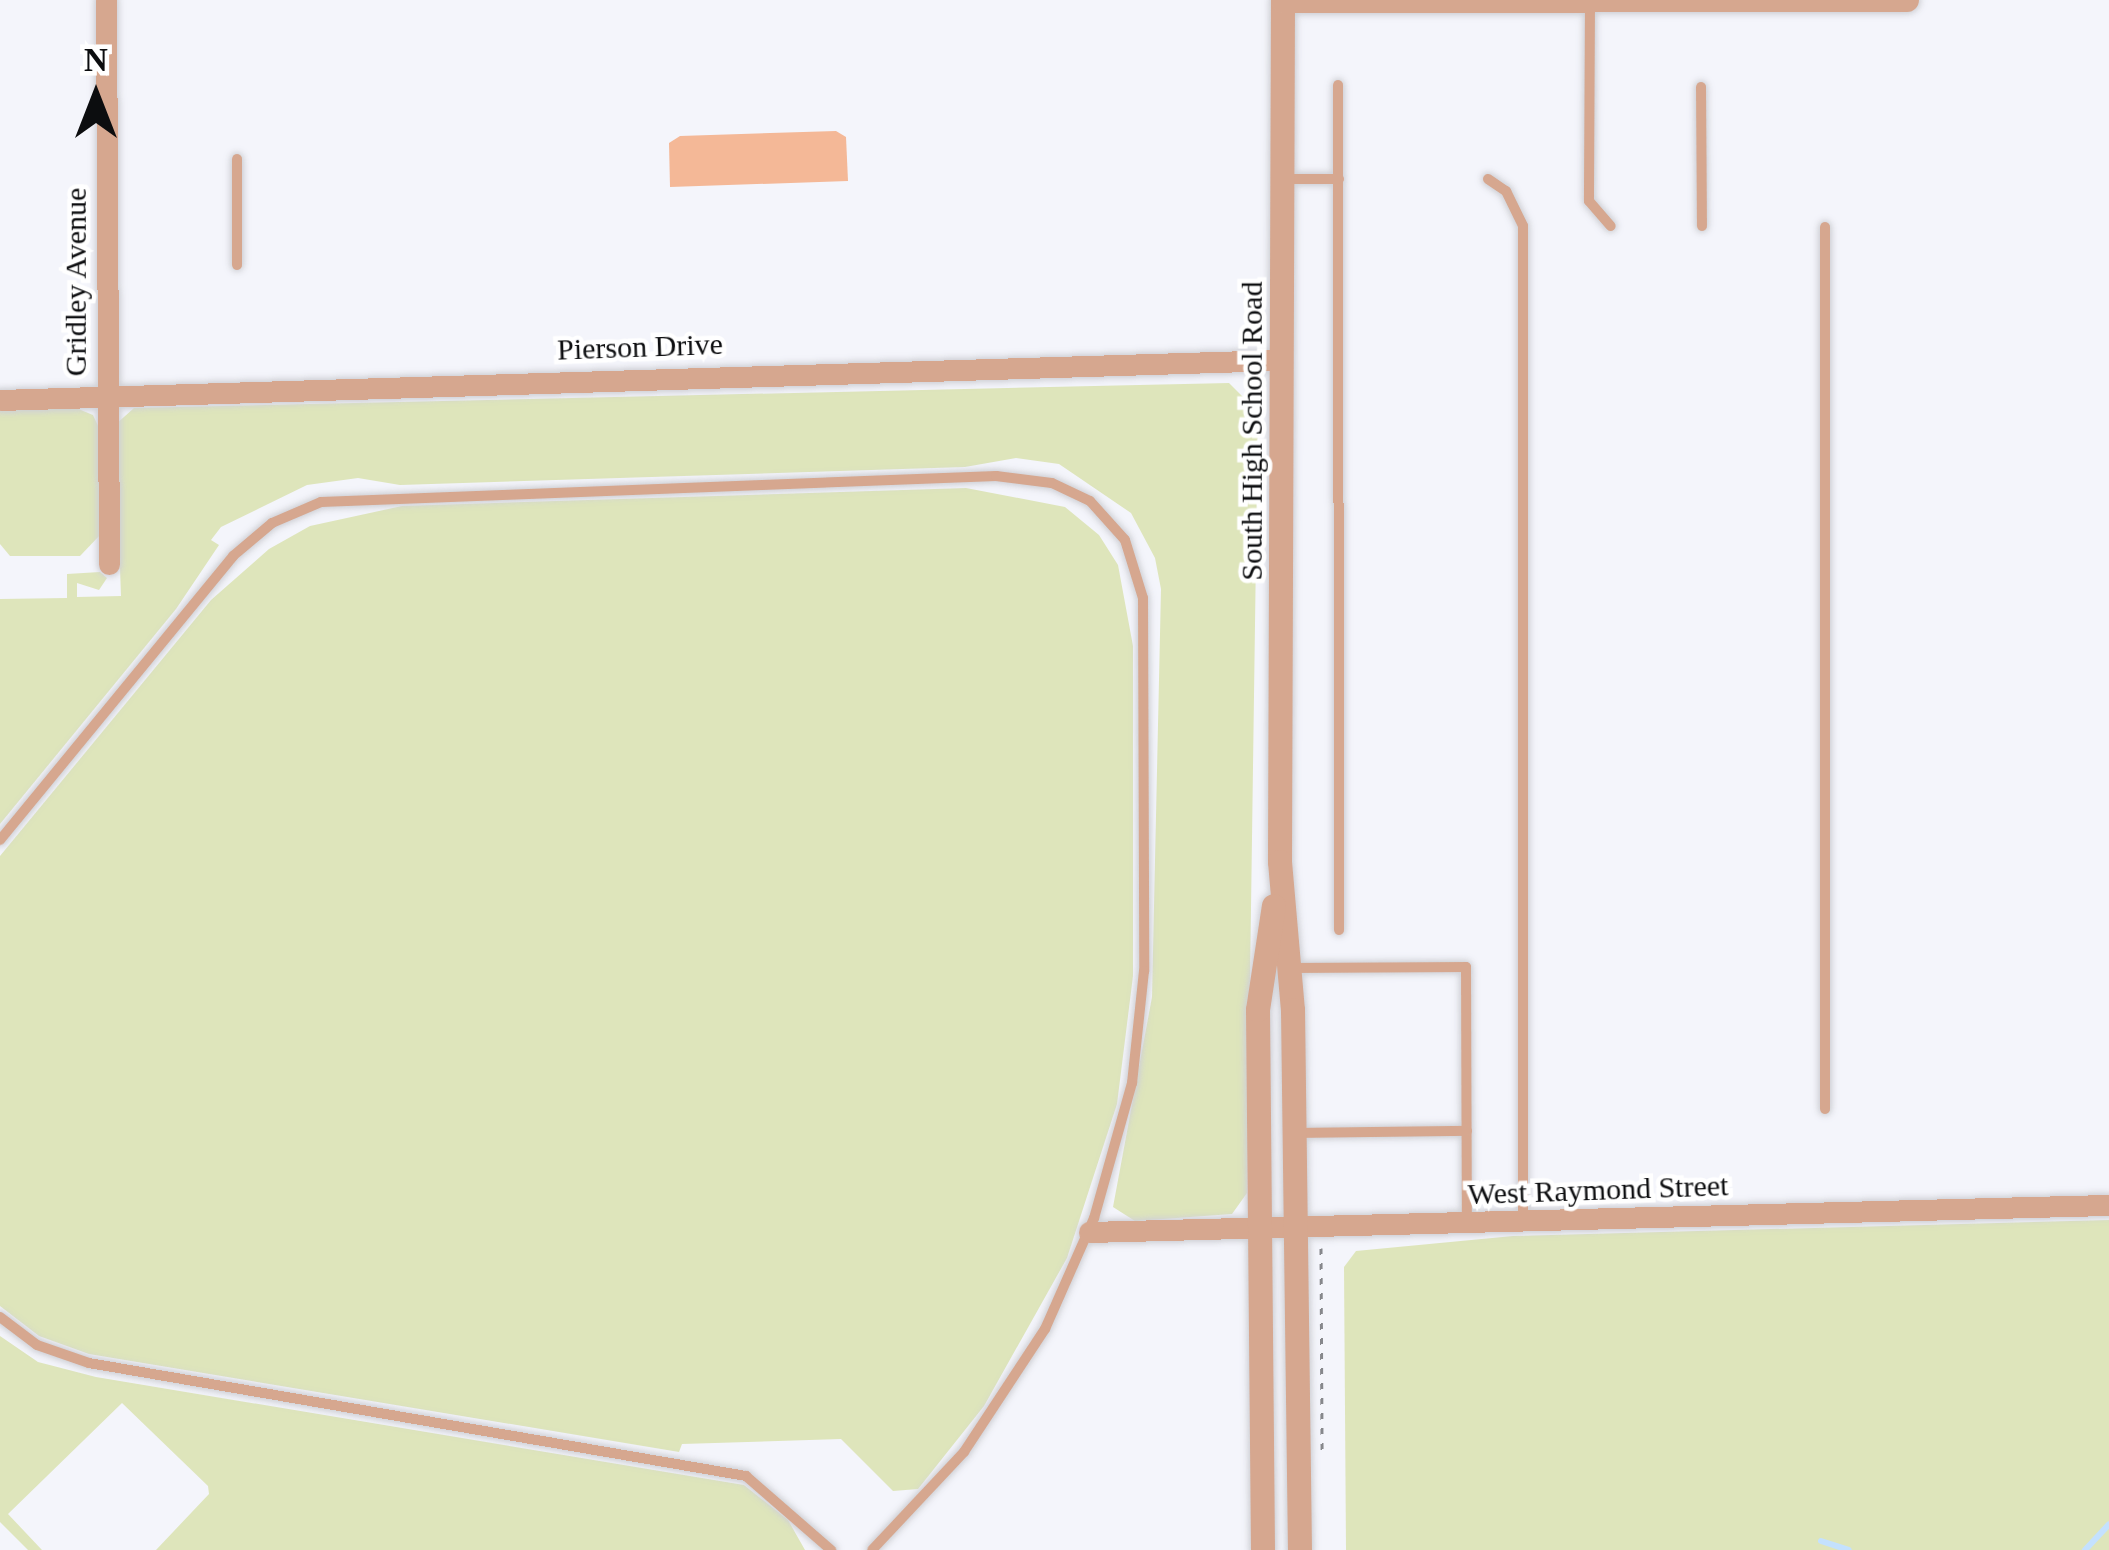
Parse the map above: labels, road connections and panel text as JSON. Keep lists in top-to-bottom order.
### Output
{
  "streets": {
    "street": [
      "Gridley Avenue",
      "Pierson Drive",
      "South High School Road",
      "West Raymond Street"
    ]
  },
  "crossings": [
    ["Gridley Avenue", "Pierson Drive"],
    ["Pierson Drive", "South High School Road"],
    ["South High School Road", "West Raymond Street"]
  ],
  "north": "top"
}
